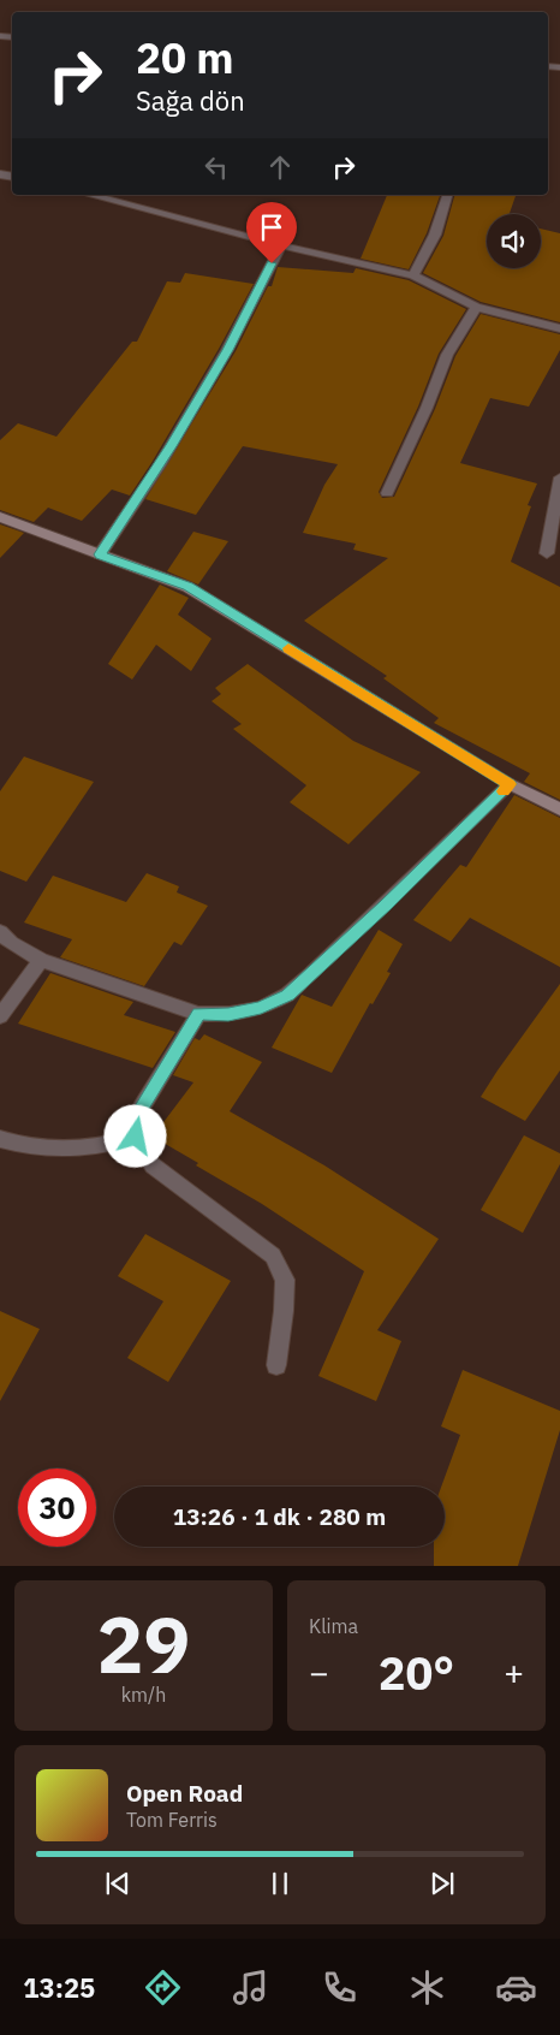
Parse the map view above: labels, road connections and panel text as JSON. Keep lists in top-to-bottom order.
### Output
{
  "page": {
    "turn": ["20 m", "Sağa dön"],
    "limit": "30",
    "trip": "13:26 · 1 dk · 280 m",
    "tile": [
      ["29", "km/h"],
      "Klima"
    ],
    "heat": ["−", "20°", "+"],
    "song": ["Open Road", "Tom Ferris"],
    "tabs": "13:25"
  }
}
